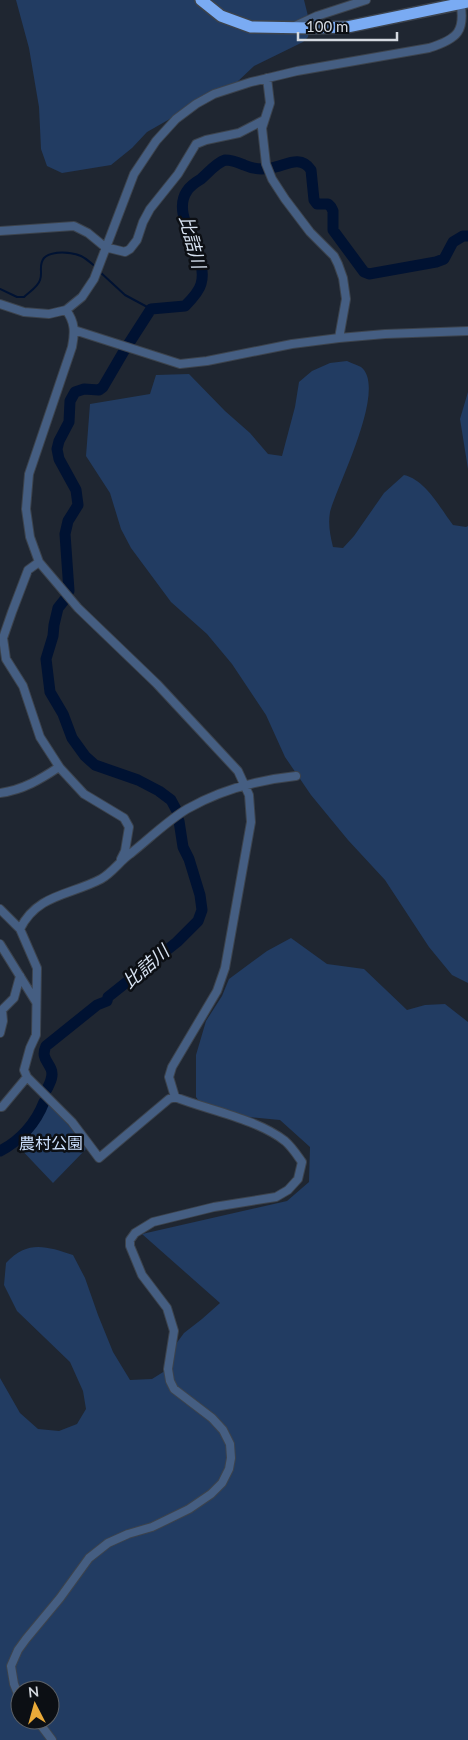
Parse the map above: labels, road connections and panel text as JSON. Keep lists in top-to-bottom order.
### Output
{
  "water": ["比詰川"],
  "parks": ["農村公園"],
  "scale_bar": "100 m",
  "north": "top"
}
